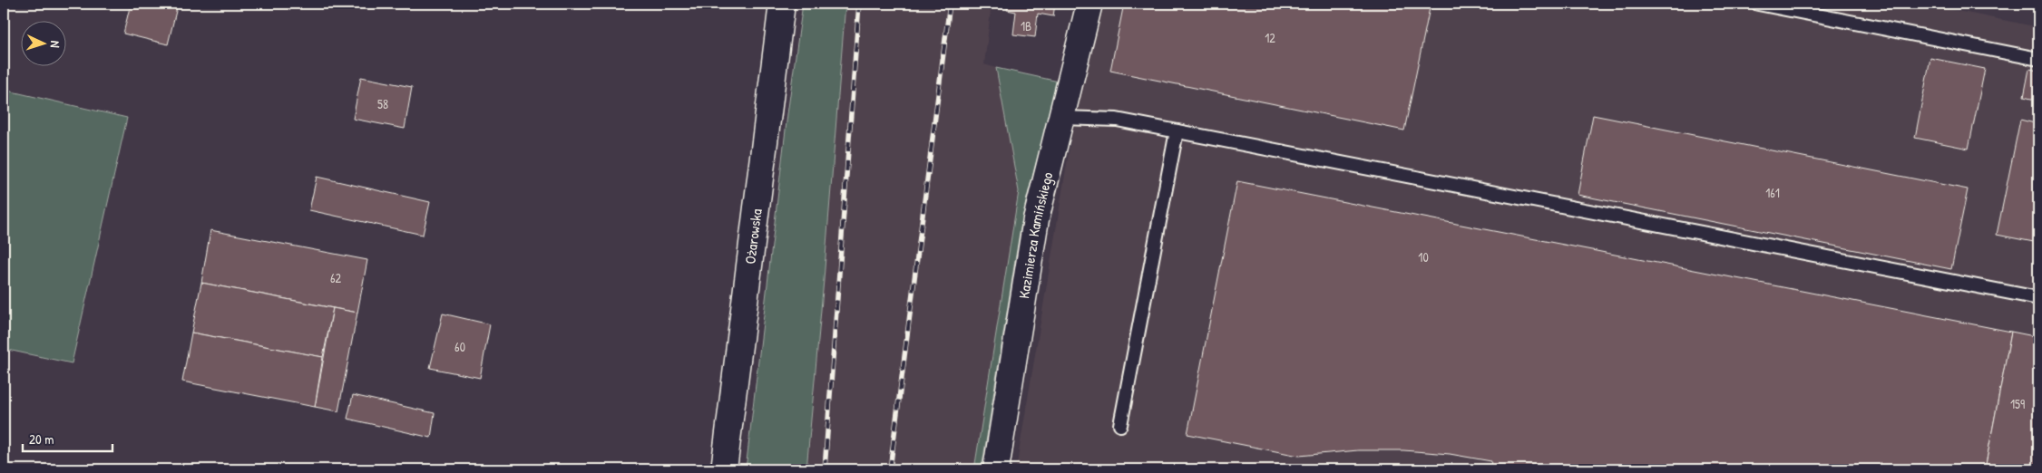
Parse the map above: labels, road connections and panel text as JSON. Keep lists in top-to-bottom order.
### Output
{
  "streets": {
    "street": ["Kazimierza Kamińskiego", "Ożarowska"]
  },
  "house_numbers": [
    "1B",
    "12",
    "58",
    "161",
    "10",
    "62",
    "60",
    "159"
  ],
  "scale_bar": "20 m",
  "north": "right"
}
